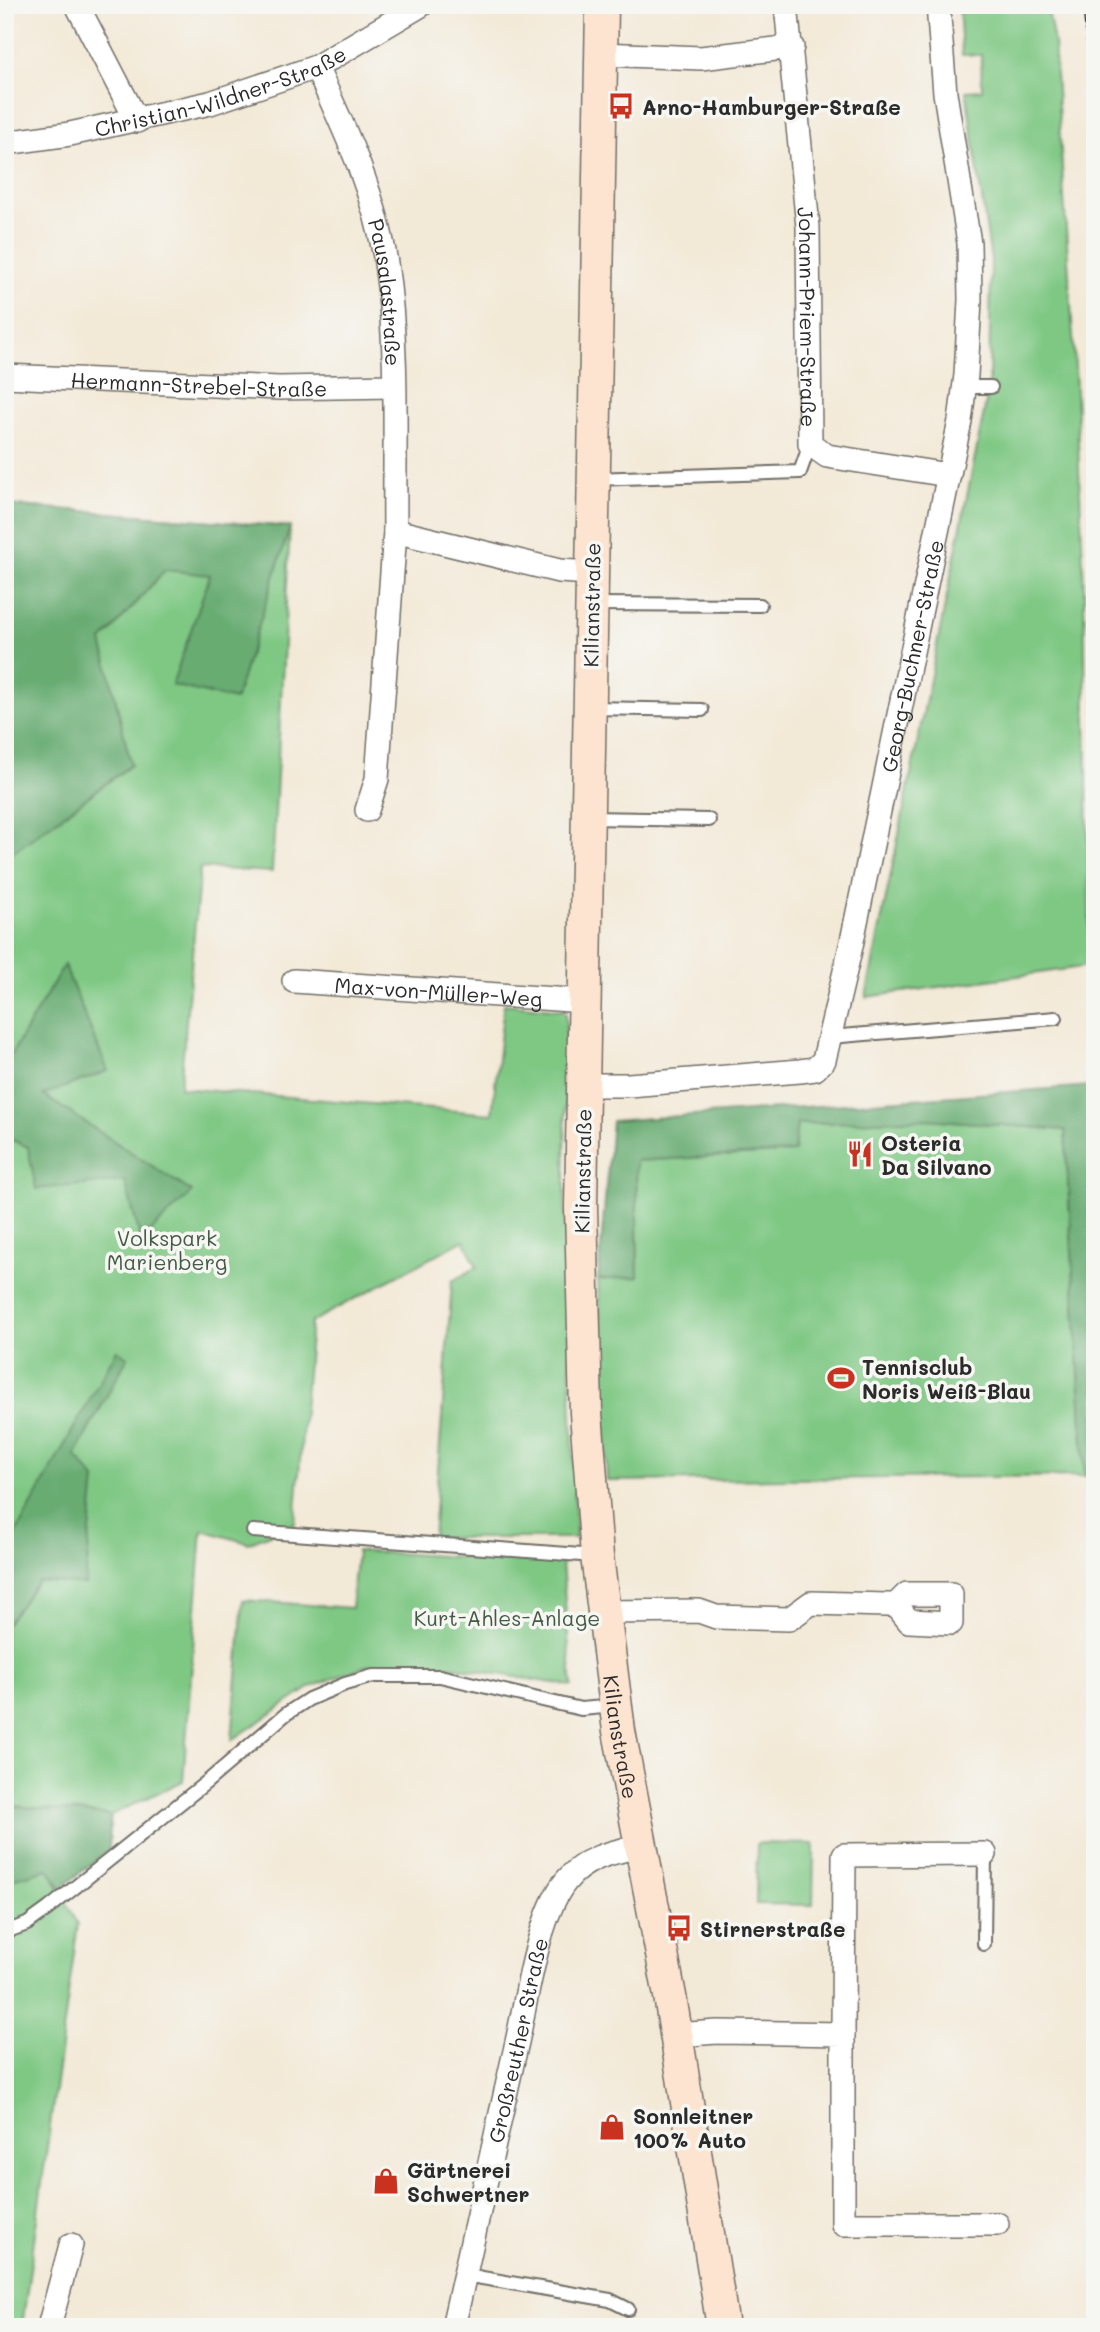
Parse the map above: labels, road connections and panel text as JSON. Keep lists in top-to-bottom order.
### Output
{
  "streets": {
    "main road": ["Kilianstraße"],
    "street": [
      "Christian-Wildner-Straße",
      "Pausalastraße",
      "Johann-Priem-Straße",
      "Hermann-Strebel-Straße",
      "Georg-Buchner-Straße",
      "Max-von-Müller-Weg",
      "Großreuther Straße"
    ]
  },
  "crossings": [
    ["Christian-Wildner-Straße", "Pausalastraße"],
    ["Pausalastraße", "Hermann-Strebel-Straße"],
    ["Johann-Priem-Straße", "Georg-Buchner-Straße"],
    ["Kilianstraße", "Georg-Buchner-Straße"],
    ["Kilianstraße", "Max-von-Müller-Weg"],
    ["Kilianstraße", "Großreuther Straße"]
  ],
  "parks": ["Volkspark Marienberg", "Kurt-Ahles-Anlage"],
  "places": {
    "bus stop": ["Arno-Hamburger-Straße", "Stirnerstraße"],
    "restaurant": ["Osteria Da Silvano"],
    "sports": ["Tennisclub Noris Weiß-Blau"],
    "shop": ["Sonnleitner 100% Auto", "Gärtnerei Schwertner"]
  }
}
